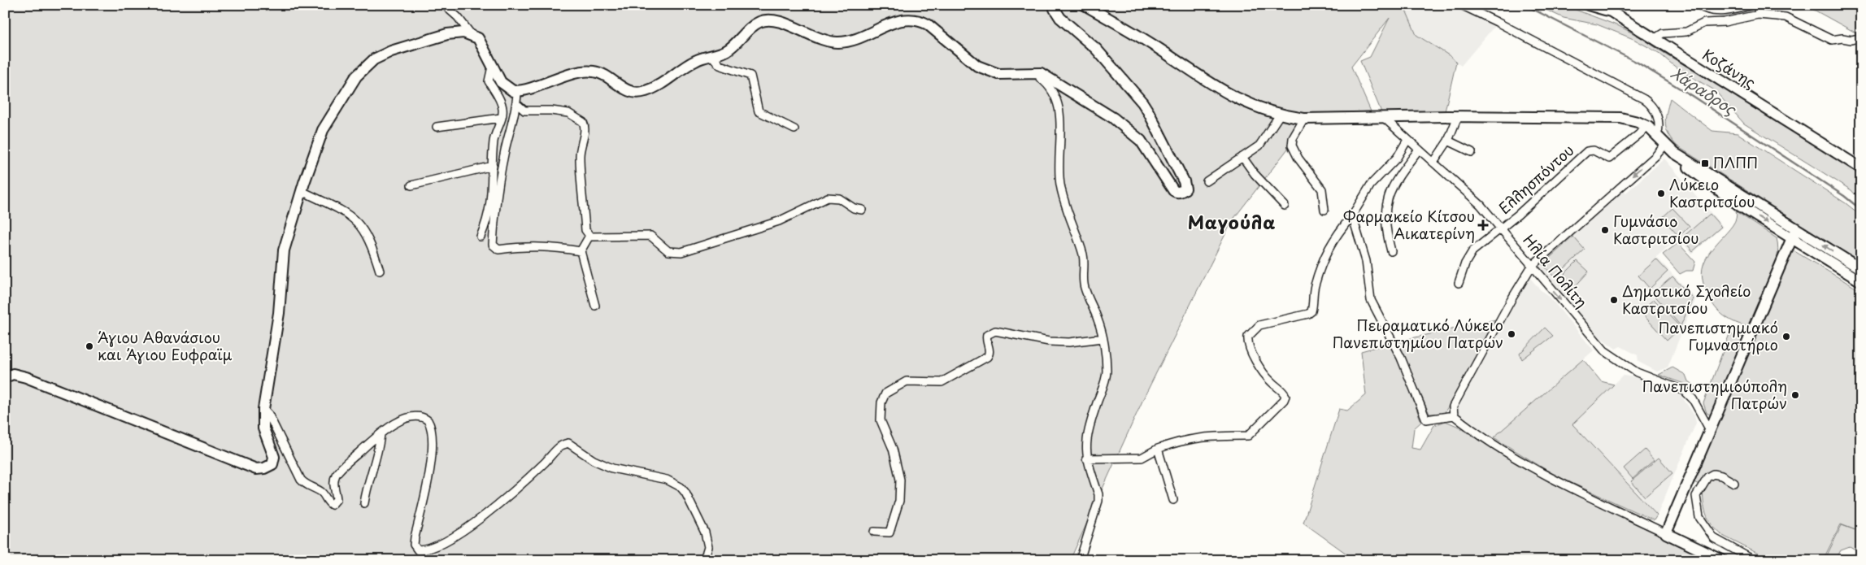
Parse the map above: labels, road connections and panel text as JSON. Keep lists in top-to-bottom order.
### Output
{
  "streets": {
    "main road": ["Κοζάνης"],
    "street": ["Ελλησπόντου", "Ηλία Πολίτη"]
  },
  "crossings": [
    ["Ελλησπόντου", "Ηλία Πολίτη"]
  ],
  "one_way": ["Ηλία Πολίτη"],
  "districts": ["Μαγούλα"],
  "water": ["Χάραδρος"],
  "places": {
    "transit": ["ΠΛΠΠ"],
    "other": [
      "Λύκειο Καστριτσίου",
      "Γυμνάσιο Καστριτσίου",
      "Δημοτικό Σχολείο Καστριτσίου",
      "Πειραματικό Λύκειο Πανεπιστημίου Πατρών",
      "Πανεπιστημιακό Γυμναστήριο",
      "Άγιου Αθανάσιου και Άγιου Ευφραϊμ",
      "Πανεπιστημιούπολη Πατρών"
    ],
    "health": ["Φαρμακείο Κίτσου Αικατερίνη"]
  }
}
